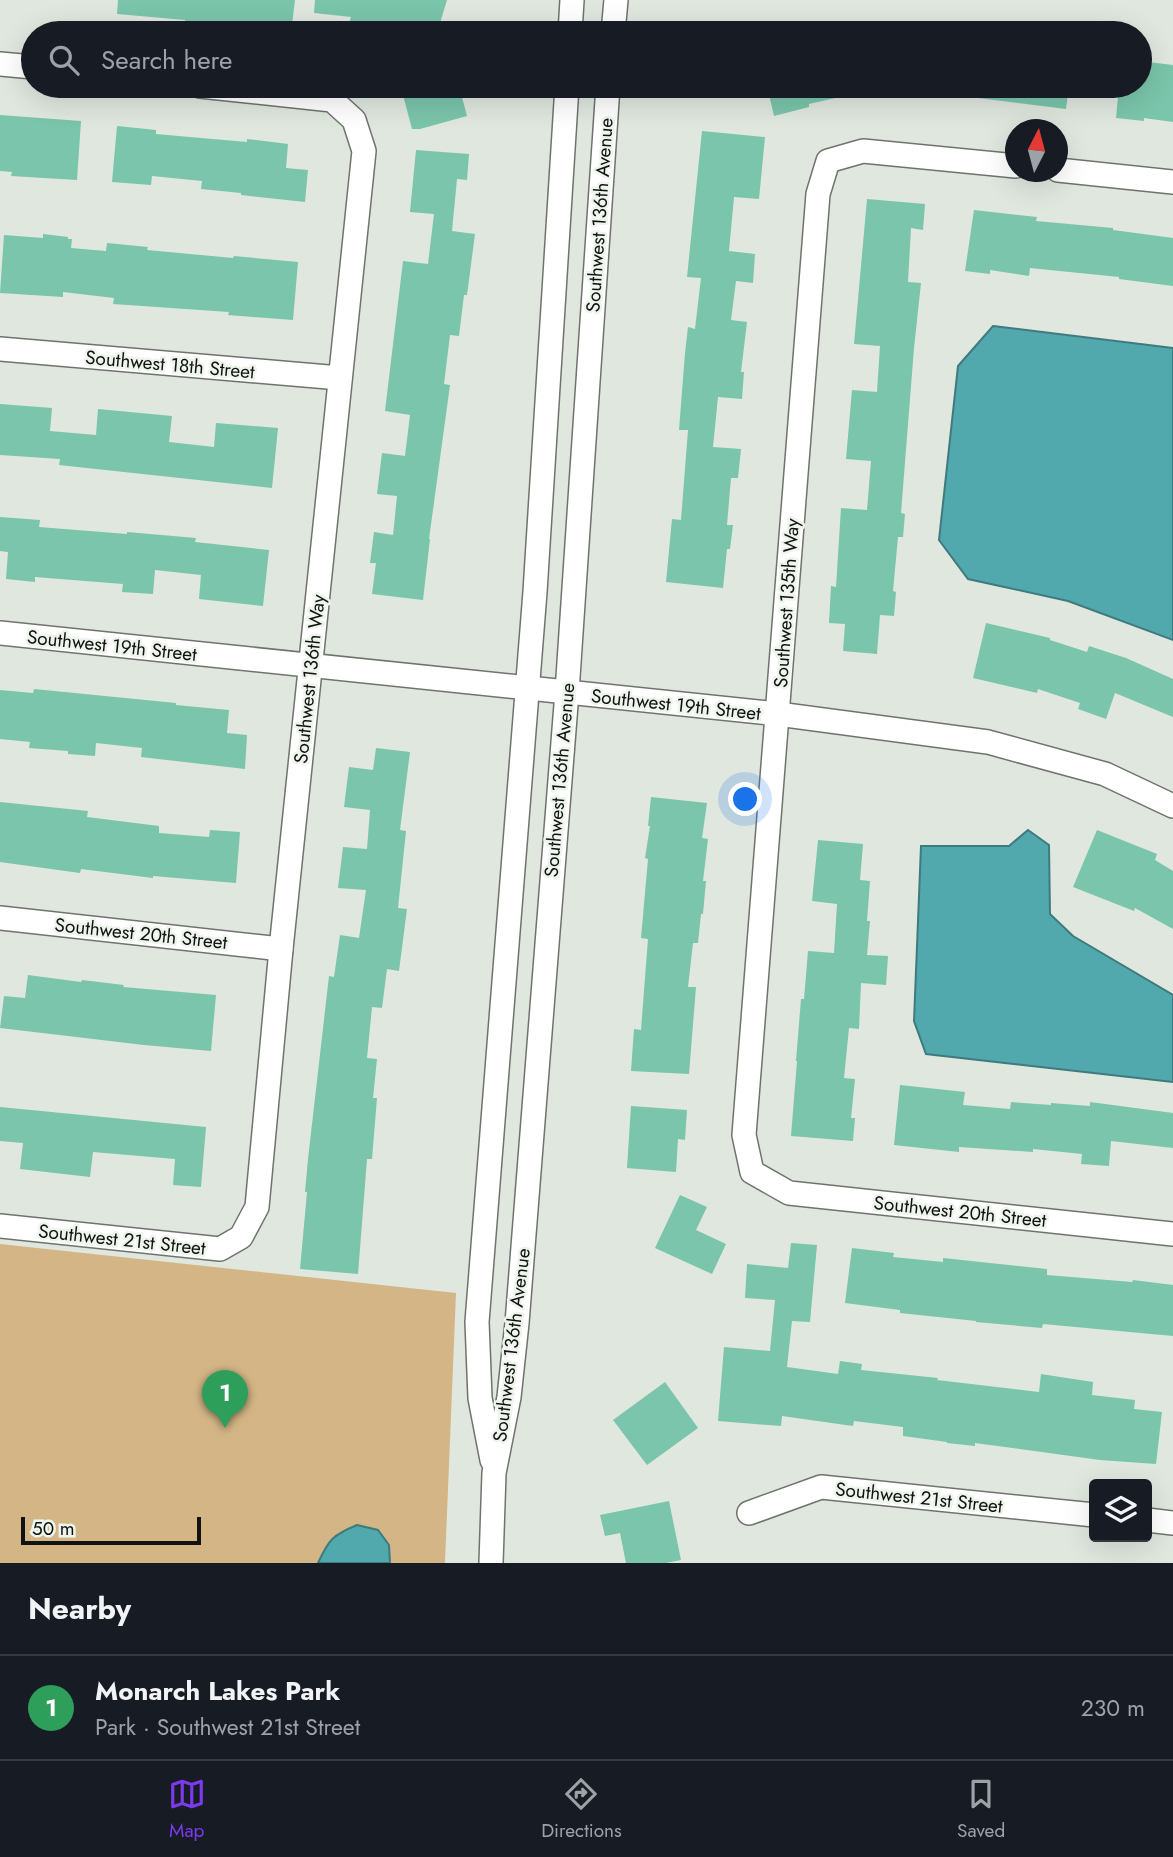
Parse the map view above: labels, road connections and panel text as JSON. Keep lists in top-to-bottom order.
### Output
{
  "streets": {
    "street": [
      "Southwest 136th Avenue",
      "Southwest 18th Street",
      "Southwest 135th Way",
      "Southwest 19th Street",
      "Southwest 136th Way",
      "Southwest 20th Street",
      "Southwest 21st Street"
    ]
  },
  "crossings": [
    ["Southwest 136th Avenue", "Southwest 19th Street"],
    ["Southwest 18th Street", "Southwest 136th Way"],
    ["Southwest 135th Way", "Southwest 19th Street"],
    ["Southwest 135th Way", "Southwest 20th Street"],
    ["Southwest 19th Street", "Southwest 136th Way"],
    ["Southwest 136th Way", "Southwest 20th Street"],
    ["Southwest 136th Way", "Southwest 21st Street"]
  ],
  "scale_bar": "50 m",
  "north": "top",
  "page": {
    "search": "Search here",
    "pins": "1",
    "scale": "50 m",
    "heading": "Nearby",
    "list": [
      {
        "mark": "1",
        "name": "Monarch Lakes Park",
        "note": "Park · Southwest 21st Street",
        "value": "230 m"
      }
    ],
    "nav": ["Map", "Directions", "Saved"]
  }
}
